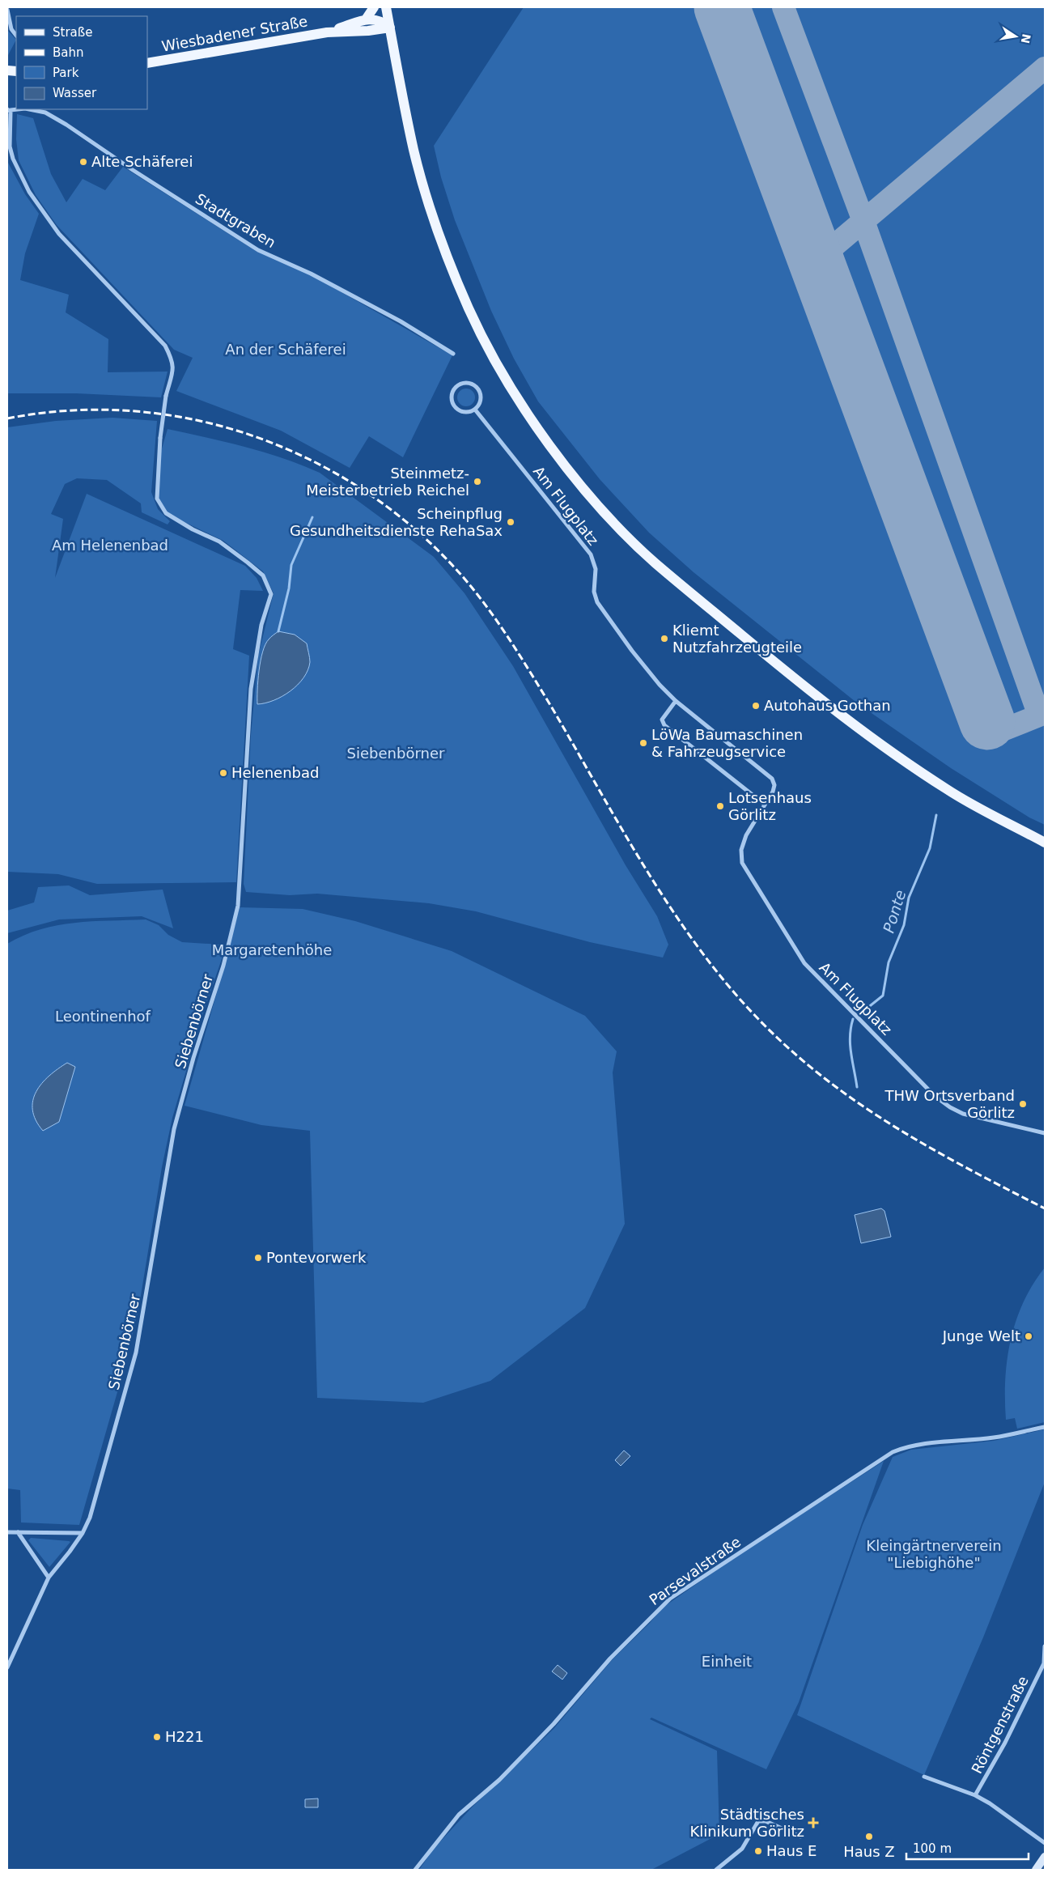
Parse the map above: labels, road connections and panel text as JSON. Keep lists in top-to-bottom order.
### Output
{
  "streets": {
    "main road": ["Wiesbadener Straße"],
    "street": [
      "Stadtgraben",
      "Am Flugplatz",
      "Siebenbörner",
      "Parsevalstraße",
      "Röntgenstraße"
    ]
  },
  "crossings": [
    ["Stadtgraben", "Siebenbörner"]
  ],
  "water": ["Ponte"],
  "parks": [
    "An der Schäferei",
    "Am Helenenbad",
    "Siebenbörner",
    "Margaretenhöhe",
    "Leontinenhof",
    "Kleingärtnerverein \"Liebighöhe\"",
    "Einheit"
  ],
  "places": {
    "other": [
      "Alte Schäferei",
      "Steinmetz- Meisterbetrieb Reichel",
      "Scheinpflug Gesundheitsdienste RehaSax",
      "Kliemt Nutzfahrzeugteile",
      "Autohaus Gothan",
      "LöWa Baumaschinen & Fahrzeugservice",
      "Helenenbad",
      "Lotsenhaus Görlitz",
      "THW Ortsverband Görlitz",
      "Pontevorwerk",
      "Junge Welt",
      "H221",
      "Haus Z",
      "Haus E"
    ],
    "health": ["Städtisches Klinikum Görlitz"]
  },
  "legend": [
    "Straße",
    "Bahn",
    "Park",
    "Wasser"
  ],
  "scale_bar": "100 m",
  "north": "right"
}
